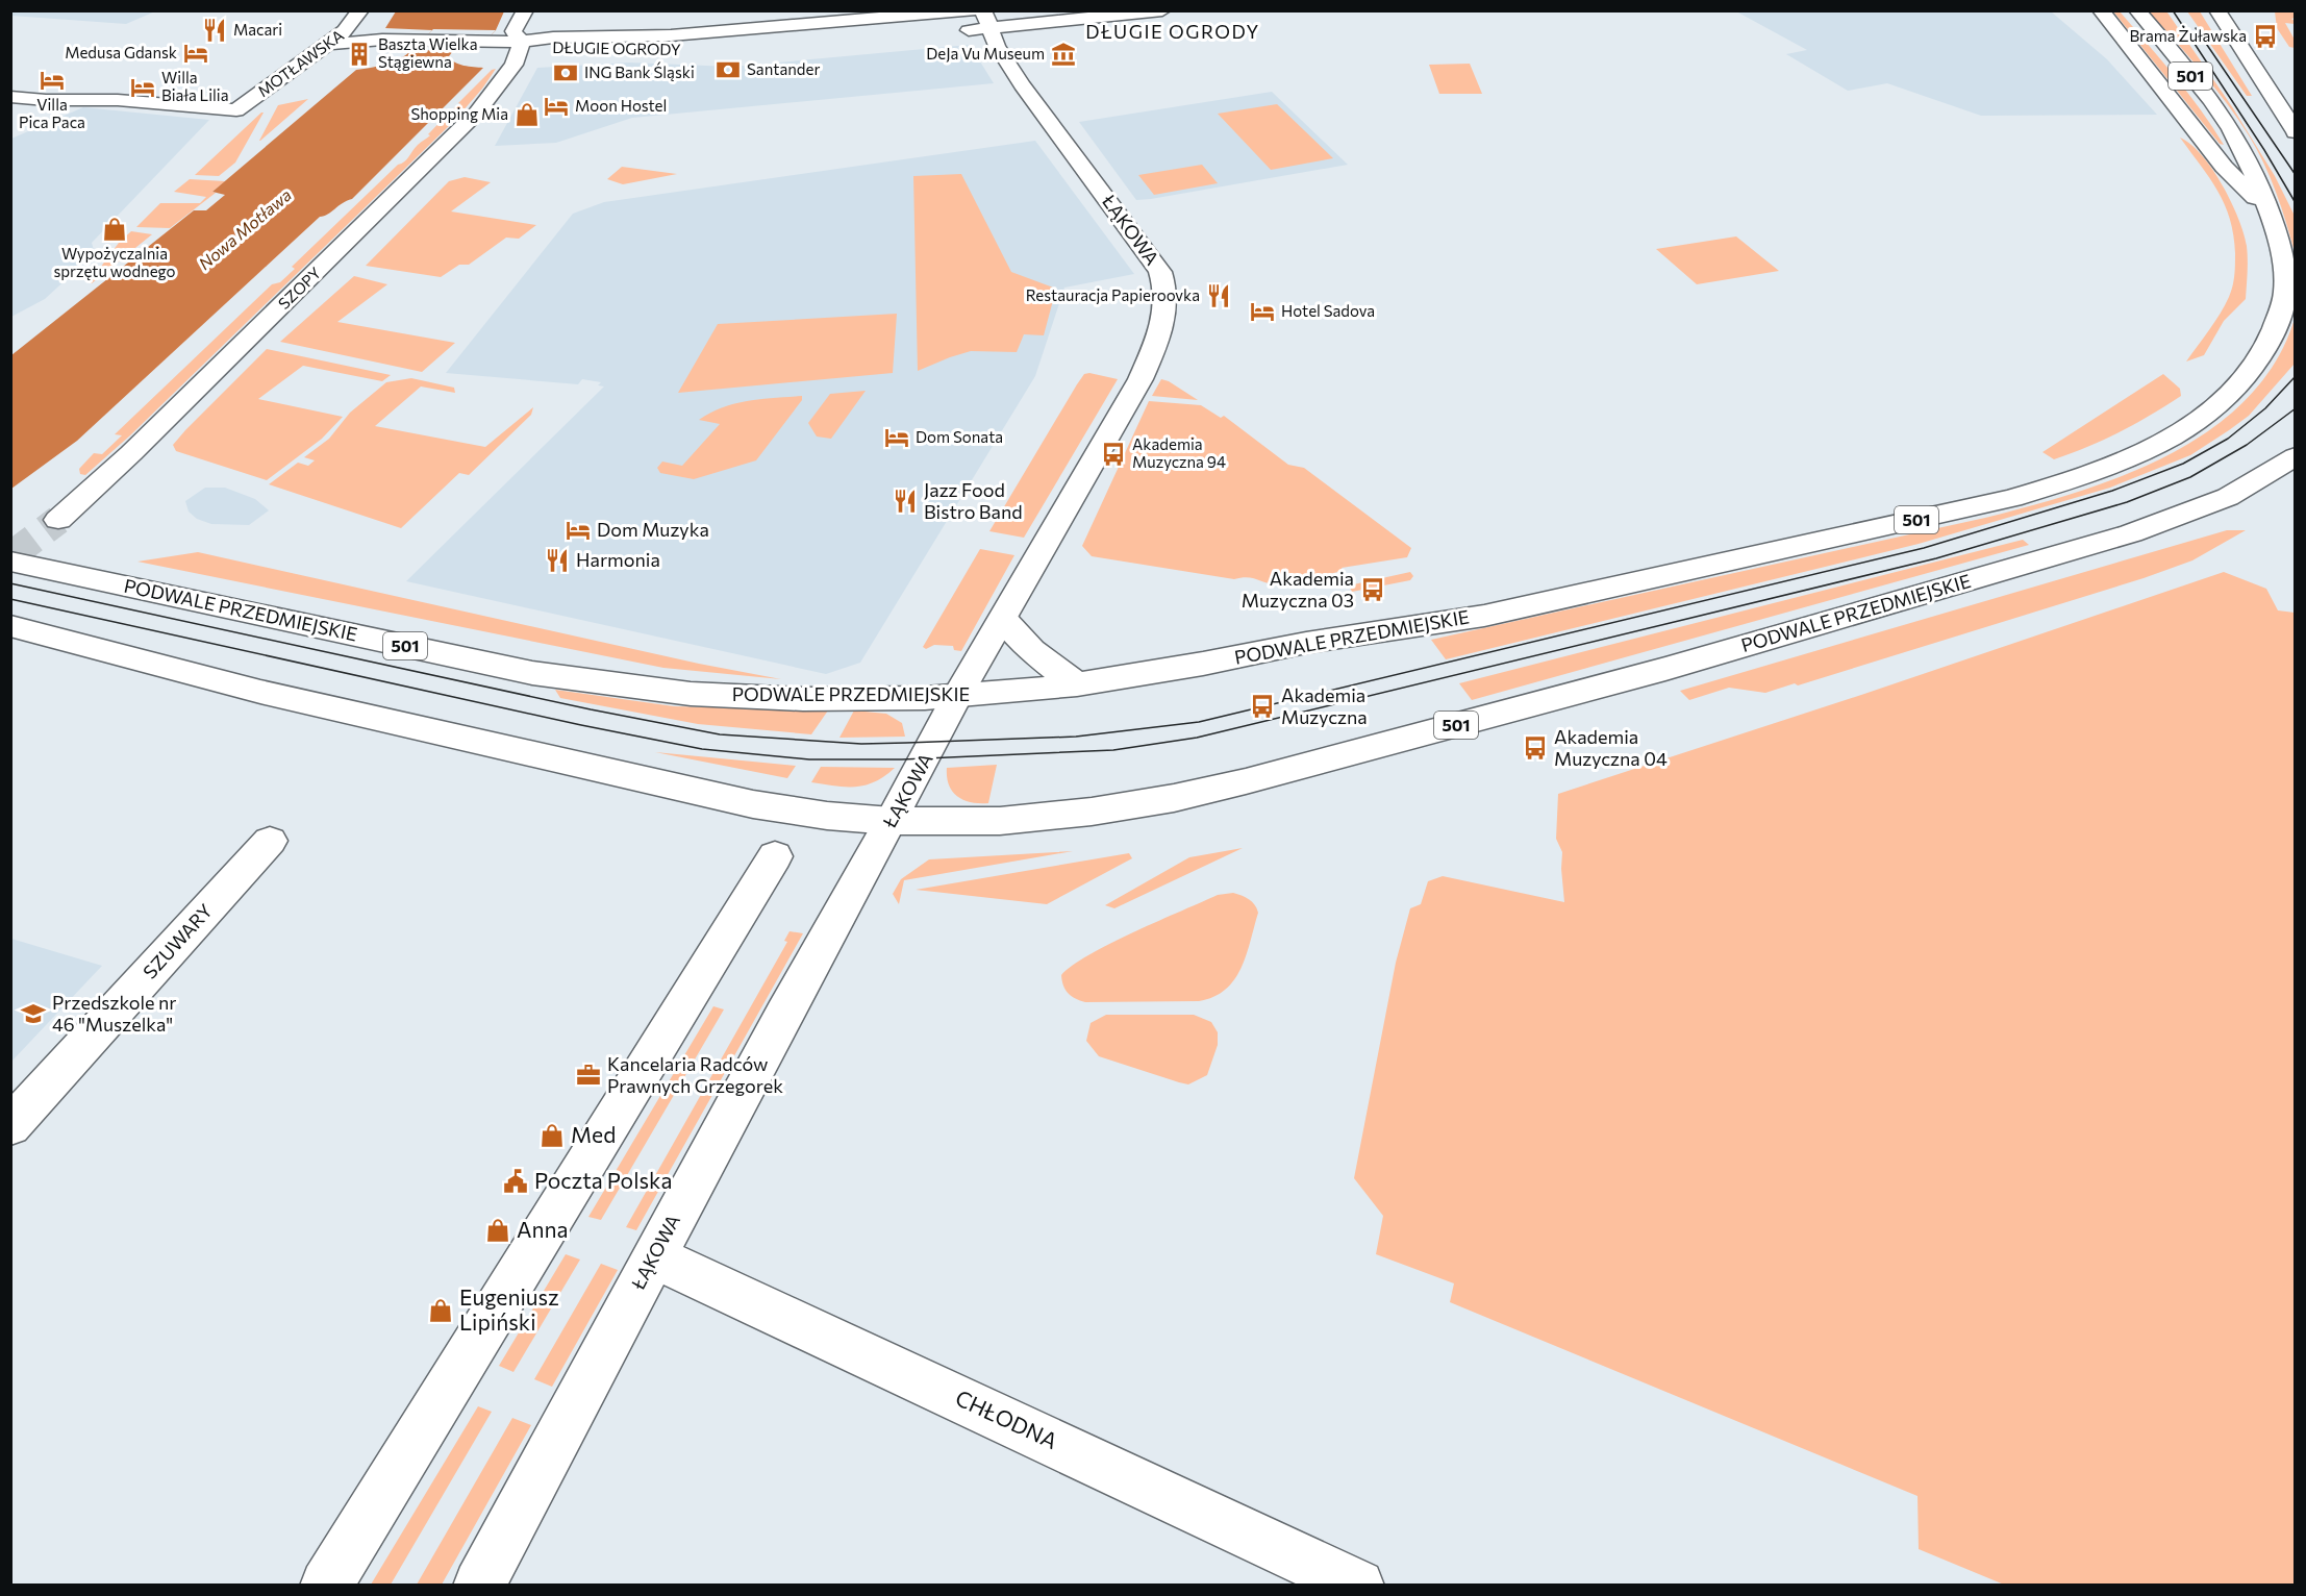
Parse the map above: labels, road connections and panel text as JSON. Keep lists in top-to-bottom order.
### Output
{
  "streets": {
    "street": [
      "DŁUGIE OGRODY",
      "MOTŁAWSKA",
      "501",
      "ŁĄKOWA",
      "SZOPY",
      "PODWALE PRZEDMIEJSKIE",
      "SZUWARY",
      "CHŁODNA"
    ]
  },
  "crossings": [
    ["DŁUGIE OGRODY", "ŁĄKOWA"],
    ["DŁUGIE OGRODY", "SZOPY"],
    ["ŁĄKOWA", "PODWALE PRZEDMIEJSKIE"],
    ["ŁĄKOWA", "CHŁODNA"]
  ],
  "districts": ["DŁUGIE OGRODY"],
  "water": ["Nowa Motława"],
  "places": {
    "restaurant": [
      "Macari",
      "Restauracja Papieroovka",
      "Jazz Food Bistro Band",
      "Harmonia"
    ],
    "bus stop": [
      "Brama Żuławska",
      "Akademia Muzyczna 94",
      "Akademia Muzyczna 03",
      "Akademia Muzyczna",
      "Akademia Muzyczna 04"
    ],
    "hotel": [
      "Medusa Gdansk",
      "Villa Pica Paca",
      "Willa Biała Lilia",
      "Moon Hostel",
      "Hotel Sadova",
      "Dom Sonata",
      "Dom Muzyka"
    ],
    "building": ["Baszta Wielka Stągiewna"],
    "museum": ["DeJa Vu Museum"],
    "bank": ["Santander", "ING Bank Śląski"],
    "shop": [
      "Shopping Mia",
      "Wypożyczalnia sprzętu wodnego",
      "Med",
      "Anna",
      "Eugeniusz Lipiński"
    ],
    "school or university": ["Przedszkole nr 46 \"Muszelka\""],
    "office": ["Kancelaria Radców Prawnych Grzegorek"],
    "public building": ["Poczta Polska"]
  }
}
